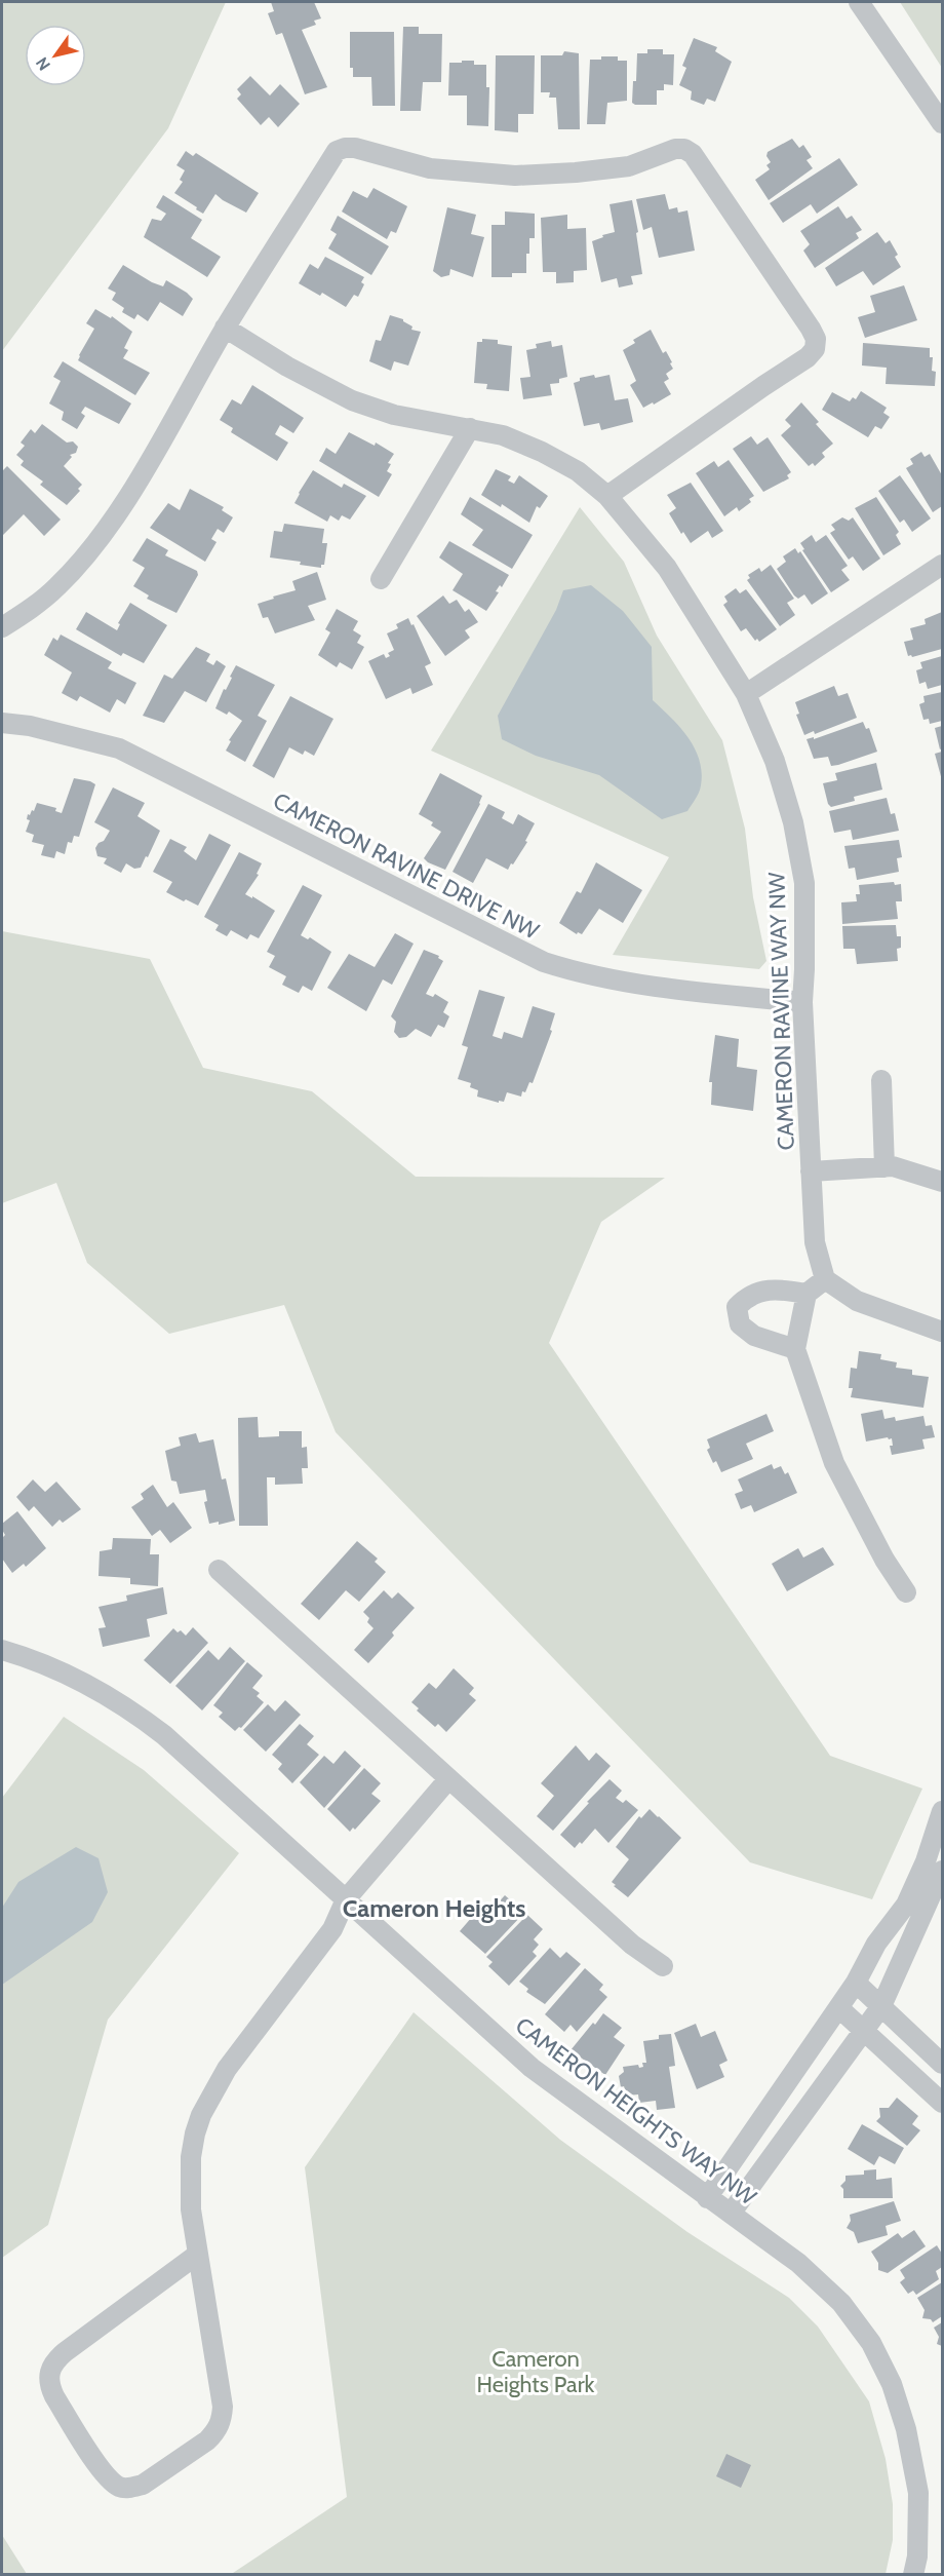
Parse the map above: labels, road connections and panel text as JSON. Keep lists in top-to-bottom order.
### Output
{
  "streets": {
    "street": ["CAMERON RAVINE DRIVE NW", "CAMERON RAVINE WAY NW", "CAMERON HEIGHTS WAY NW"]
  },
  "crossings": [
    ["CAMERON RAVINE DRIVE NW", "CAMERON RAVINE WAY NW"]
  ],
  "districts": ["Cameron Heights"],
  "parks": ["Cameron Heights Park"],
  "north": "bottom left"
}
